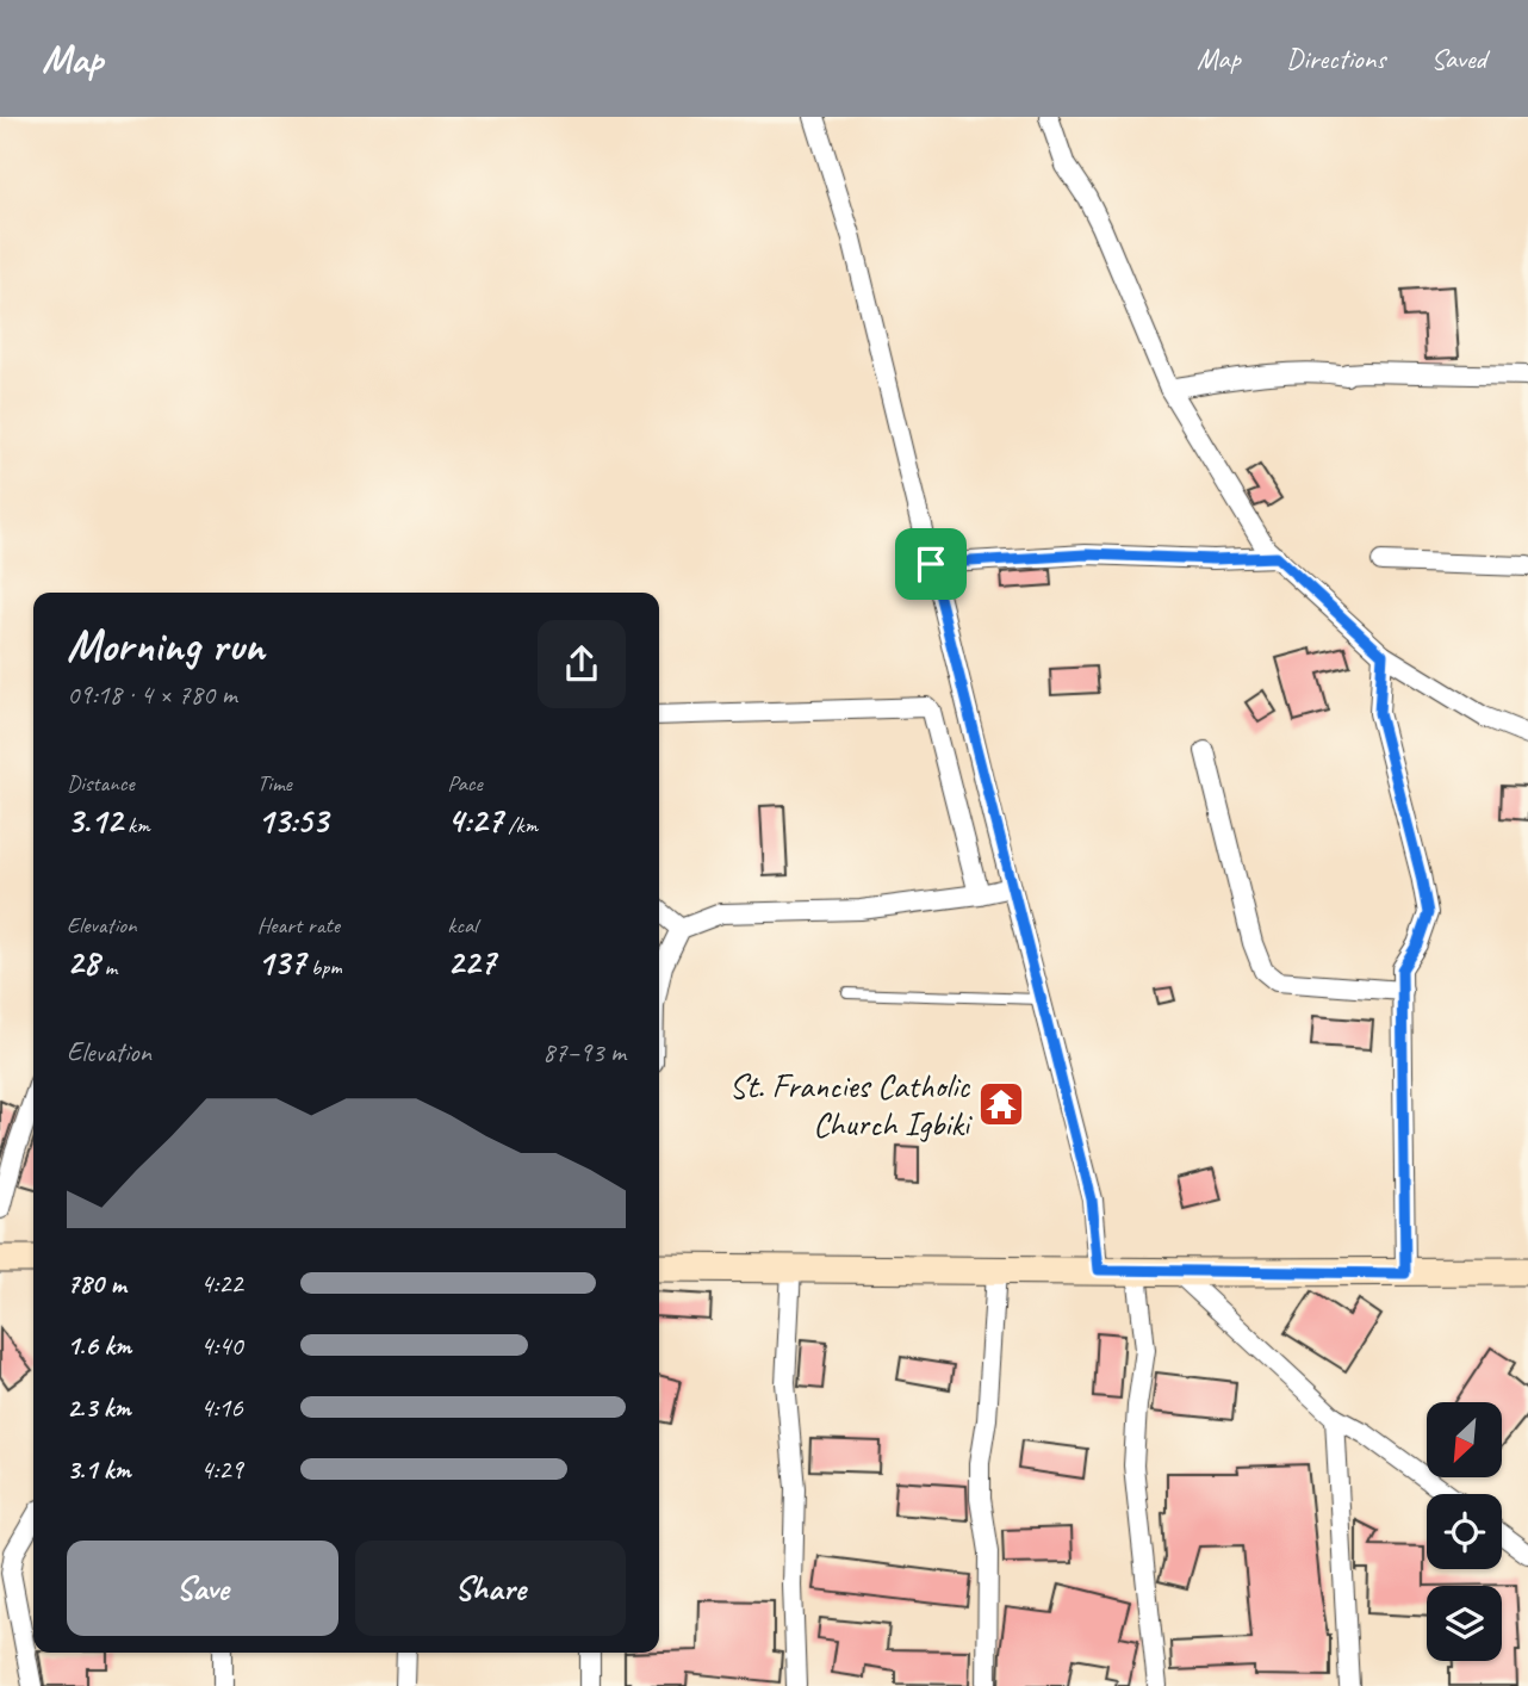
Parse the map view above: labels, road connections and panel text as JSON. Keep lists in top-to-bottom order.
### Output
{
  "places": {
    "temple": ["St. Francies Catholic Church Igbiki"]
  },
  "north": "bottom left",
  "page": {
    "header": "Map",
    "nav": ["Map", "Directions", "Saved"],
    "heading": ["Morning run", "09:18 · 4 × 780 m"],
    "stats": [
      ["Distance", "3.12 km"],
      ["Time", "13:53"],
      ["Pace", "4:27 /km"],
      ["Elevation", "28 m"],
      ["Heart rate", "137 bpm"],
      ["kcal", "227"]
    ],
    "chart": ["Elevation", "87–93 m"],
    "list": [
      {
        "name": "780 m",
        "note": "4:22"
      },
      {
        "name": "1.6 km",
        "note": "4:40"
      },
      {
        "name": "2.3 km",
        "note": "4:16"
      },
      {
        "name": "3.1 km",
        "note": "4:29"
      }
    ],
    "buttons": ["Save", "Share"]
  }
}
